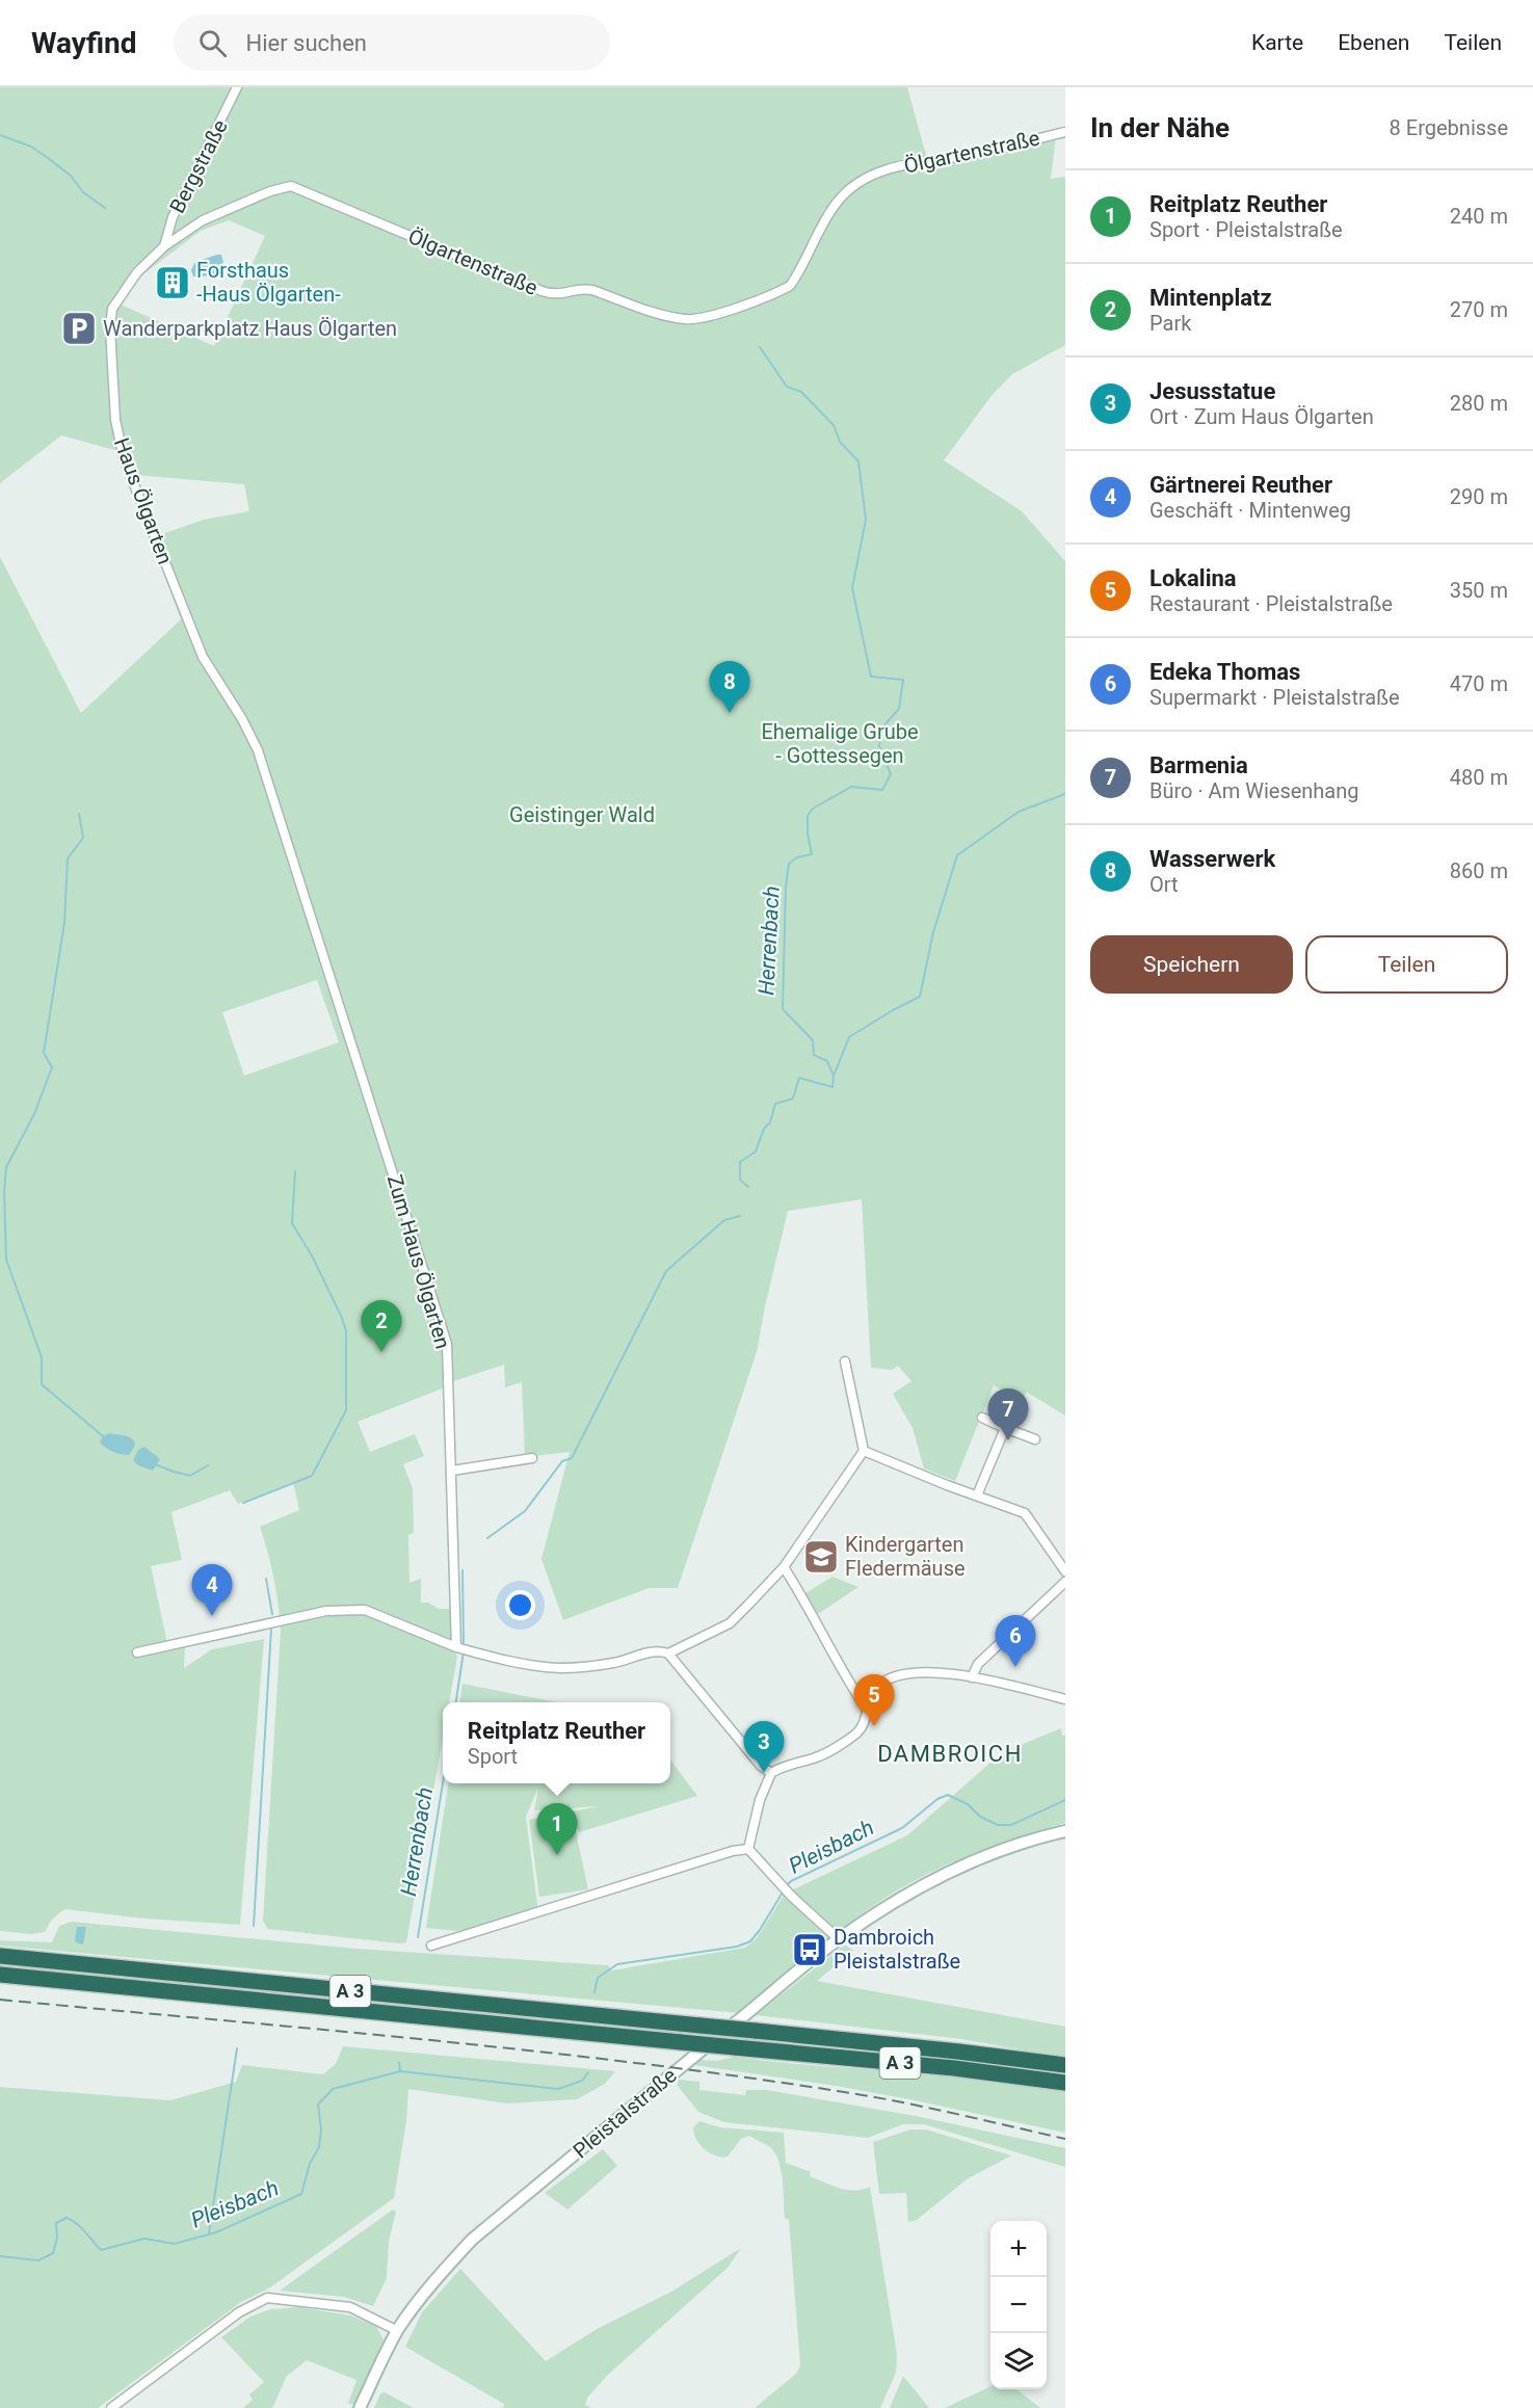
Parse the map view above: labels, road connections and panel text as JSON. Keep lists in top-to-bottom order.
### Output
{
  "streets": {
    "highway": ["A 3"],
    "main road": ["Pleistalstraße"],
    "street": [
      "Ölgartenstraße",
      "Bergstraße",
      "Haus Ölgarten",
      "Zum Haus Ölgarten"
    ]
  },
  "crossings": [
    ["Ölgartenstraße", "Bergstraße"],
    ["Ölgartenstraße", "Haus Ölgarten"],
    ["Bergstraße", "Haus Ölgarten"],
    ["Haus Ölgarten", "Zum Haus Ölgarten"]
  ],
  "districts": ["DAMBROICH"],
  "water": ["Herrenbach", "Pleisbach"],
  "parks": ["Ehemalige Grube - Gottessegen", "Geistinger Wald"],
  "places": {
    "building": ["Forsthaus -Haus Ölgarten-"],
    "parking": ["Wanderparkplatz Haus Ölgarten"],
    "school or university": ["Kindergarten Fledermäuse"],
    "bus stop": ["Dambroich Pleistalstraße"]
  },
  "page": {
    "header": "Wayfind",
    "search": "Hier suchen",
    "nav": ["Karte", "Ebenen", "Teilen"],
    "heading": ["In der Nähe", "8 Ergebnisse"],
    "list": [
      {
        "mark": "1",
        "name": "Reitplatz Reuther",
        "note": "Sport · Pleistalstraße",
        "value": "240 m"
      },
      {
        "mark": "2",
        "name": "Mintenplatz",
        "note": "Park",
        "value": "270 m"
      },
      {
        "mark": "3",
        "name": "Jesusstatue",
        "note": "Ort · Zum Haus Ölgarten",
        "value": "280 m"
      },
      {
        "mark": "4",
        "name": "Gärtnerei Reuther",
        "note": "Geschäft · Mintenweg",
        "value": "290 m"
      },
      {
        "mark": "5",
        "name": "Lokalina",
        "note": "Restaurant · Pleistalstraße",
        "value": "350 m"
      },
      {
        "mark": "6",
        "name": "Edeka Thomas",
        "note": "Supermarkt · Pleistalstraße",
        "value": "470 m"
      },
      {
        "mark": "7",
        "name": "Barmenia",
        "note": "Büro · Am Wiesenhang",
        "value": "480 m"
      },
      {
        "mark": "8",
        "name": "Wasserwerk",
        "note": "Ort",
        "value": "860 m"
      }
    ],
    "pins": [
      "8",
      "2",
      "7",
      "4",
      "6",
      "5",
      "3",
      "1"
    ],
    "buttons": ["Speichern", "Teilen"],
    "popup": ["Reitplatz Reuther", "Sport"],
    "map_buttons": ["+", "−"]
  }
}
